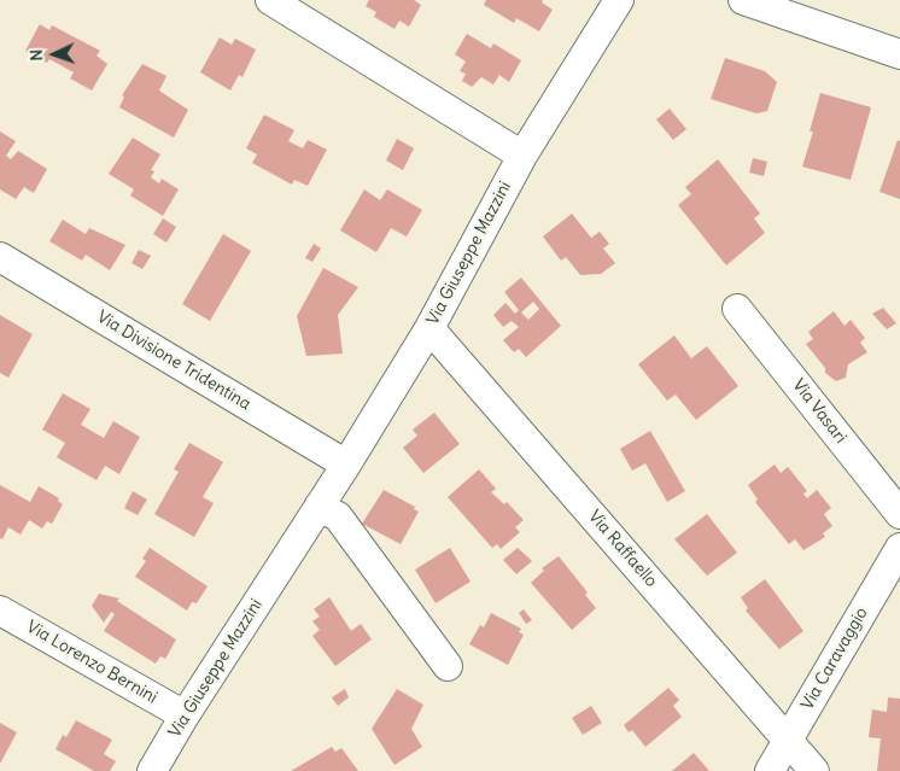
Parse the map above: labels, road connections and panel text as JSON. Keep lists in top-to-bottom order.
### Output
{
  "streets": {
    "street": [
      "Via Giuseppe Mazzini",
      "Via Divisione Tridentina",
      "Via Vasari",
      "Via Raffaello",
      "Via Caravaggio",
      "Via Lorenzo Bernini"
    ]
  },
  "crossings": [
    ["Via Giuseppe Mazzini", "Via Divisione Tridentina"],
    ["Via Giuseppe Mazzini", "Via Raffaello"],
    ["Via Giuseppe Mazzini", "Via Lorenzo Bernini"],
    ["Via Raffaello", "Via Caravaggio"]
  ],
  "north": "left"
}
